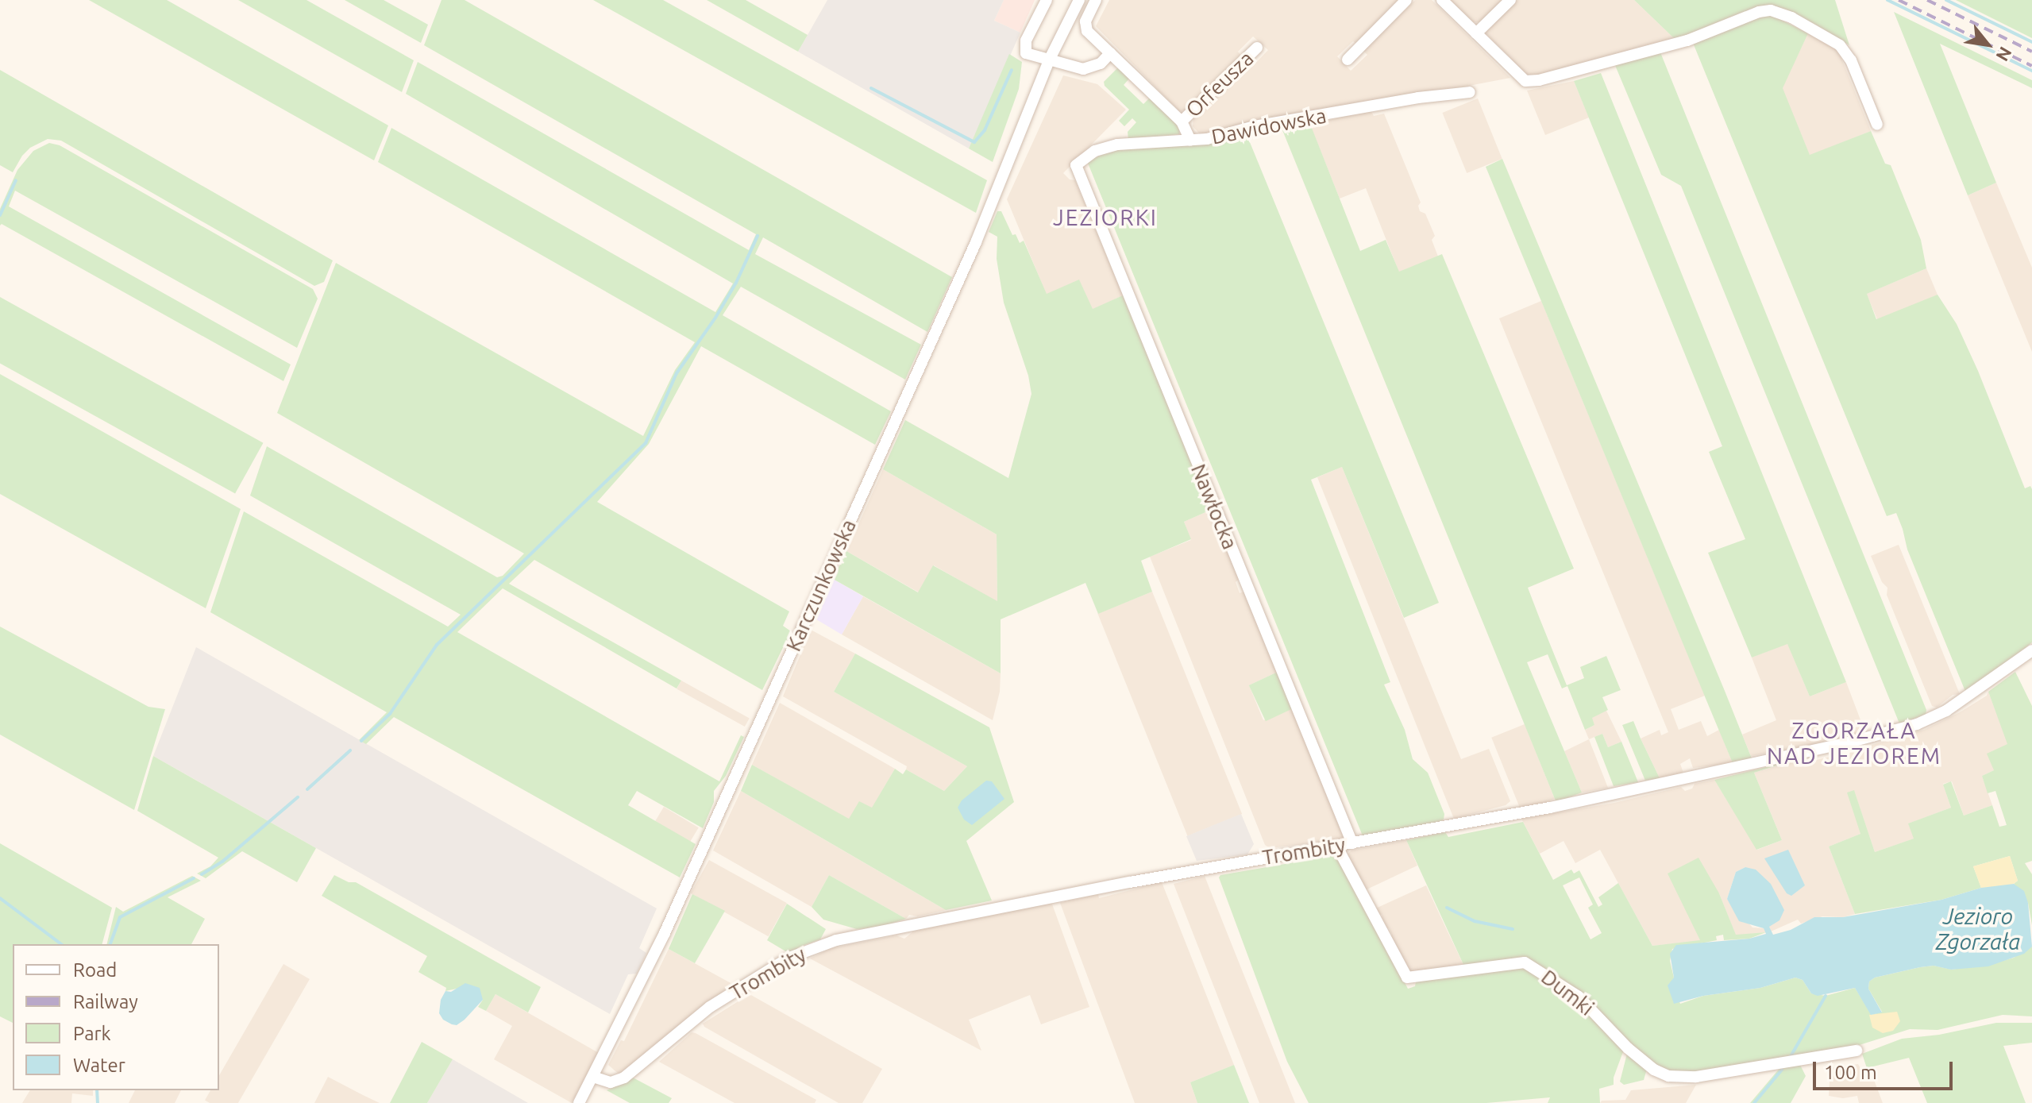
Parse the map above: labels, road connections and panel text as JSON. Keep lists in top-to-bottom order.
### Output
{
  "streets": {
    "street": [
      "Orfeusza",
      "Dawidowska",
      "Nawłocka",
      "Karczunkowska",
      "Trombity",
      "Dumki"
    ]
  },
  "crossings": [
    ["Dawidowska", "Nawłocka"],
    ["Nawłocka", "Trombity"],
    ["Karczunkowska", "Trombity"],
    ["Trombity", "Dumki"]
  ],
  "districts": ["JEZIORKI", "ZGORZAŁA NAD JEZIOREM"],
  "water": ["Jezioro Zgorzała"],
  "legend": [
    "Road",
    "Railway",
    "Park",
    "Water"
  ],
  "scale_bar": "100 m",
  "north": "bottom right"
}
